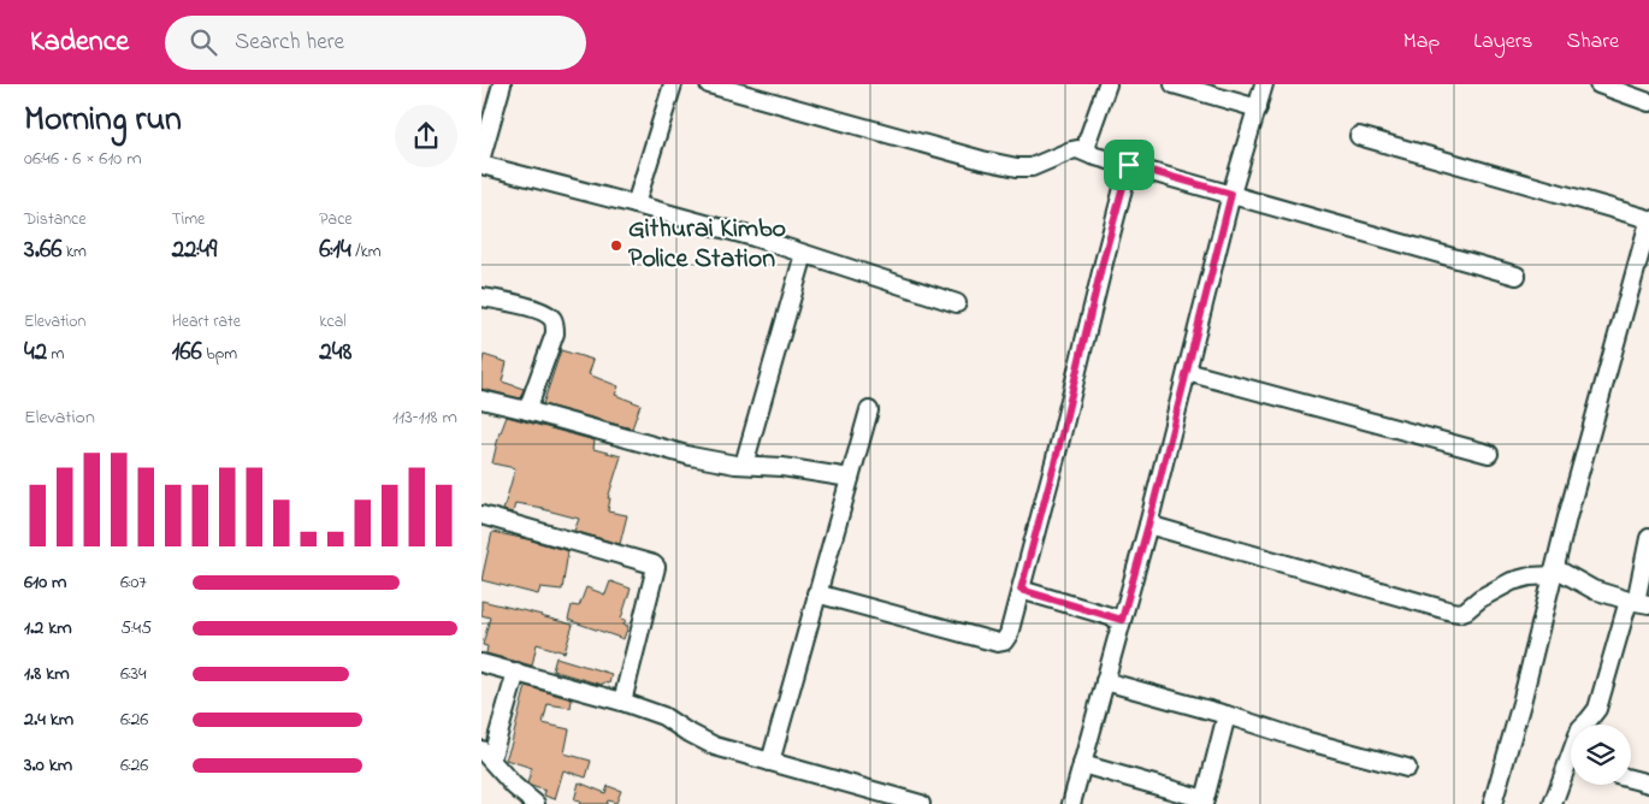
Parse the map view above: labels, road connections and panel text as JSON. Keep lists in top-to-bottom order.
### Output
{
  "places": ["Githurai Kimbo Police Station"],
  "page": {
    "header": "Kadence",
    "search": "Search here",
    "nav": ["Map", "Layers", "Share"],
    "heading": ["Morning run", "06:46 · 6 × 610 m"],
    "stats": [
      ["Distance", "3.66 km"],
      ["Time", "22:49"],
      ["Pace", "6:14 /km"],
      ["Elevation", "42 m"],
      ["Heart rate", "166 bpm"],
      ["kcal", "248"]
    ],
    "chart": ["Elevation", "113–118 m"],
    "list": [
      {
        "name": "610 m",
        "note": "6:07"
      },
      {
        "name": "1.2 km",
        "note": "5:45"
      },
      {
        "name": "1.8 km",
        "note": "6:34"
      },
      {
        "name": "2.4 km",
        "note": "6:26"
      },
      {
        "name": "3.0 km",
        "note": "6:26"
      }
    ]
  }
}
